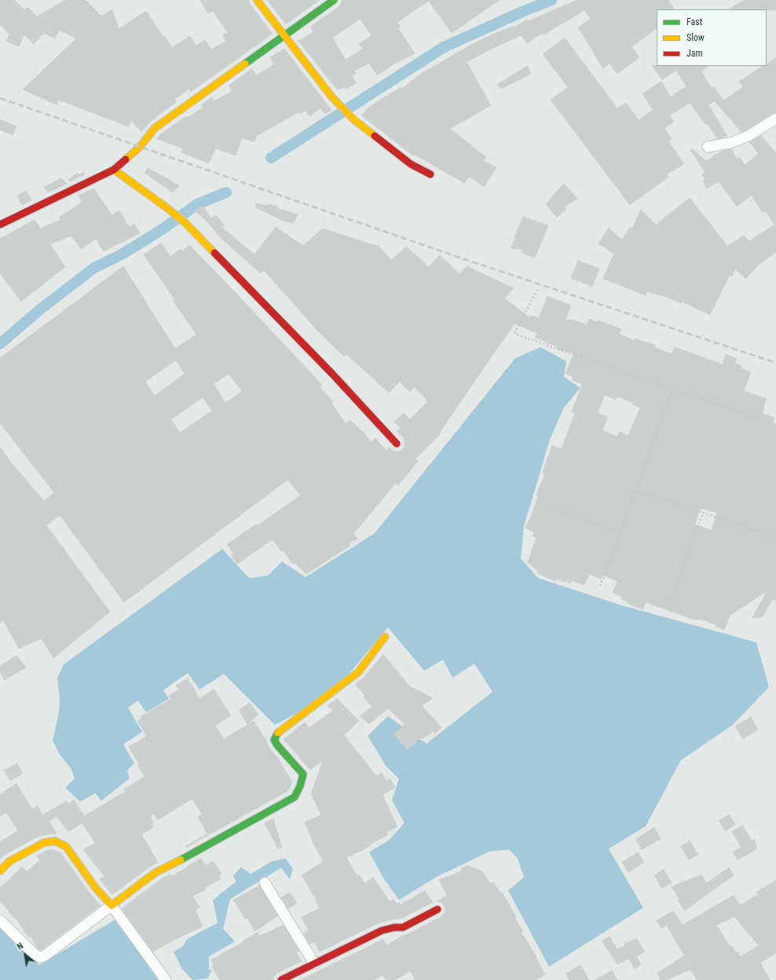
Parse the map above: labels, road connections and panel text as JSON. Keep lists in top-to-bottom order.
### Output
{
  "legend": ["Fast", "Slow", "Jam"],
  "north": "top left"
}
